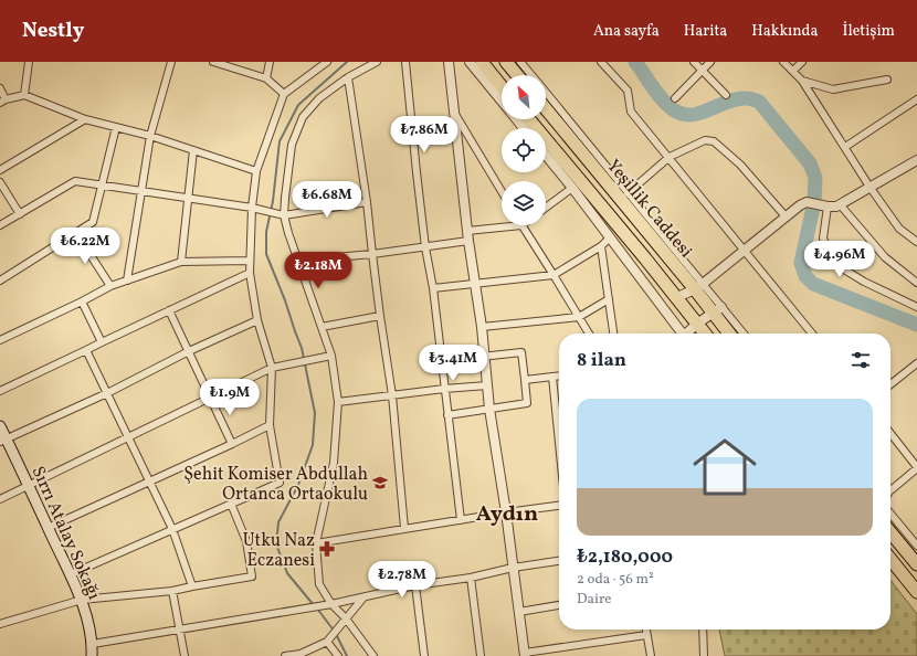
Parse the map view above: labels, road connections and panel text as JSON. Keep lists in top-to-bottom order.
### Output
{
  "streets": {
    "highway": ["Yeşillik Caddesi"],
    "main road": ["Sırrı Atalay Sokağı"]
  },
  "districts": ["Aydın"],
  "places": {
    "school or university": ["Şehit Komiser Abdullah Ortanca Ortaokulu"],
    "pharmacy": ["Utku Naz Eczanesi"]
  },
  "north": "top left",
  "page": {
    "header": "Nestly",
    "nav": [
      "Ana sayfa",
      "Harita",
      "Hakkında",
      "İletişim"
    ],
    "price": [
      "₺7.86M",
      "₺6.68M",
      "₺6.22M",
      "₺4.96M",
      "₺2.18M",
      "₺3.41M",
      "₺1.9M",
      "₺2.78M"
    ],
    "heading": "8 ilan",
    "list": [
      {
        "name": "₺2,180,000",
        "note": "2 oda · 56 m² · Daire"
      }
    ]
  }
}
